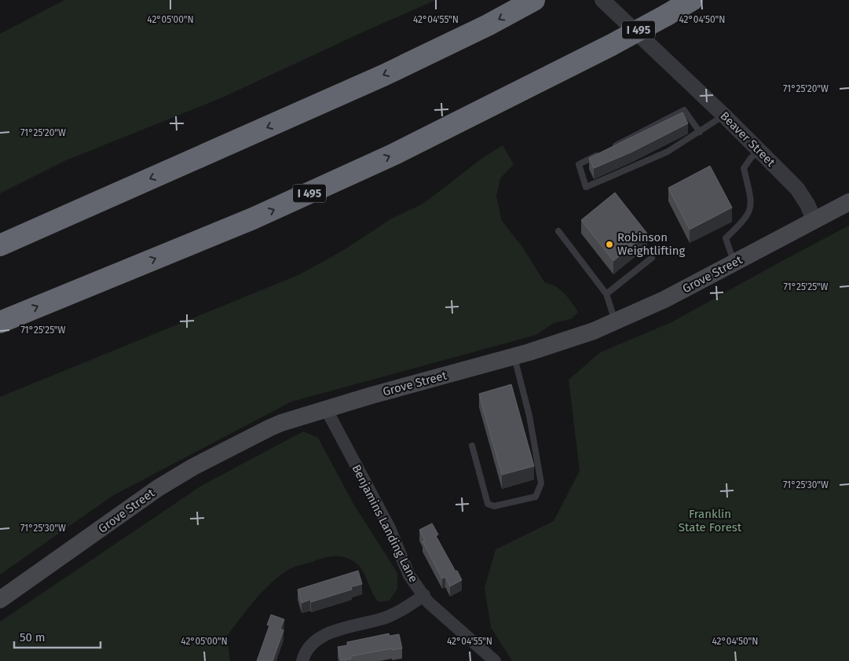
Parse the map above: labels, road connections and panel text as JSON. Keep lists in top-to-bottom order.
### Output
{
  "streets": {
    "highway": ["I 495"],
    "main road": ["Grove Street"],
    "street": ["Beaver Street", "Benjamins Landing Lane"]
  },
  "crossings": [
    ["Beaver Street", "Grove Street"],
    ["Grove Street", "Benjamins Landing Lane"]
  ],
  "parks": ["Franklin State Forest"],
  "places": ["Robinson Weightlifting"],
  "scale_bar": "50 m",
  "coordinates": [
    "42°05'00\"N",
    "42°04'55\"N",
    "42°04'50\"N",
    "71°25'20\"W",
    "71°25'25\"W",
    "71°25'30\"W"
  ]
}
